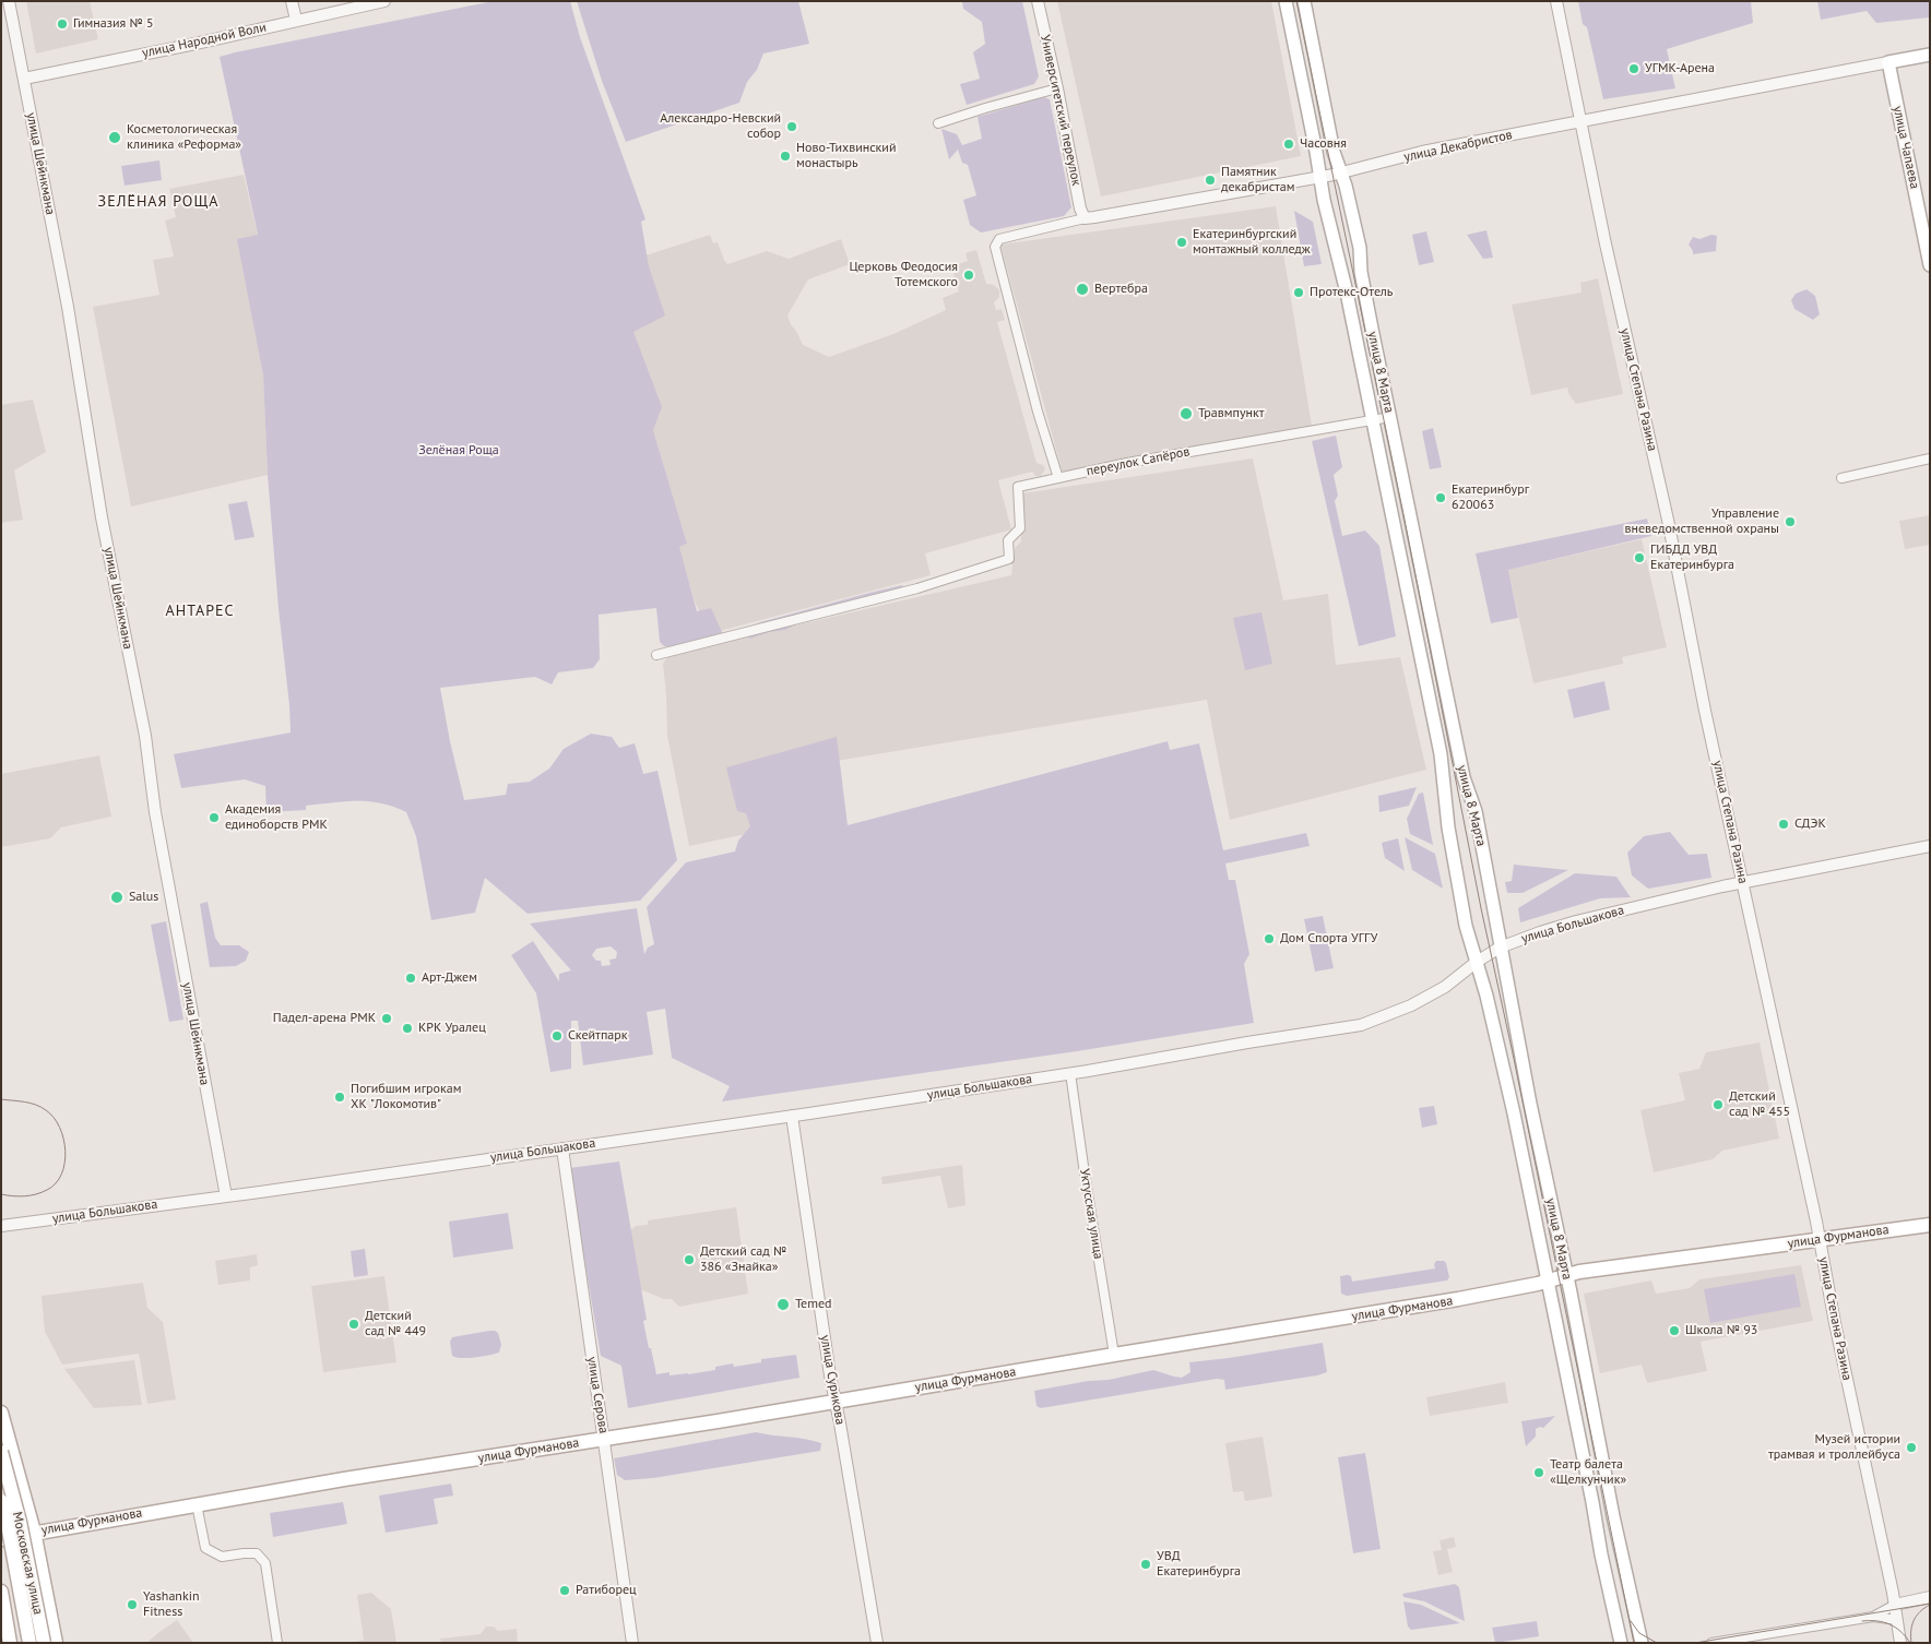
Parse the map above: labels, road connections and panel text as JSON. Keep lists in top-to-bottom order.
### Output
{
  "streets": {
    "main road": [
      "улица Декабристов",
      "улица Чапаева",
      "улица 8 Марта",
      "улица Фурманова",
      "Московская улица"
    ],
    "street": [
      "улица Народной Воли",
      "Университетский переулок",
      "улица Шейнкмана",
      "улица Степана Разина",
      "переулок Сапёров",
      "улица Большакова",
      "Уктусская улица",
      "улица Сурикова",
      "улица Серова"
    ]
  },
  "crossings": [
    ["улица Народной Воли", "улица Шейнкмана"],
    ["Университетский переулок", "улица Декабристов"],
    ["улица Декабристов", "улица Чапаева"],
    ["улица Декабристов", "улица 8 Марта"],
    ["улица Декабристов", "улица Степана Разина"],
    ["улица Декабристов", "переулок Сапёров"],
    ["улица Шейнкмана", "улица Большакова"],
    ["улица 8 Марта", "переулок Сапёров"],
    ["улица 8 Марта", "улица Большакова"],
    ["улица 8 Марта", "улица Фурманова"],
    ["улица Степана Разина", "улица Большакова"],
    ["улица Степана Разина", "улица Фурманова"],
    ["улица Большакова", "Уктусская улица"],
    ["улица Большакова", "улица Сурикова"],
    ["улица Большакова", "улица Серова"],
    ["Уктусская улица", "улица Фурманова"],
    ["улица Фурманова", "улица Сурикова"],
    ["улица Фурманова", "улица Серова"]
  ],
  "districts": ["ЗЕЛЁНАЯ РОЩА", "АНТАРЕС"],
  "parks": ["Зелёная Роща"],
  "places": [
    "Гимназия № 5",
    "УГМК-Арена",
    "Александро-Невский собор",
    "Косметологическая клиника «Реформа»",
    "Часовня",
    "Ново-Тихвинский монастырь",
    "Памятник декабристам",
    "Екатеринбургский монтажный колледж",
    "Церковь Феодосия Тотемского",
    "Вертебра",
    "Протекс-Отель",
    "Травмпункт",
    "Екатеринбург 620063",
    "Управление вневедомственной охраны",
    "ГИБДД УВД Екатеринбурга",
    "Академия единоборств РМК",
    "СДЭК",
    "Salus",
    "Дом Спорта УГГУ",
    "Арт-Джем",
    "Падел-арена РМК",
    "КРК Уралец",
    "Скейтпарк",
    "Погибшим игрокам ХК \"Локомотив\"",
    "Детский сад № 455",
    "Детский сад № 386 «Знайка»",
    "Temed",
    "Детский сад № 449",
    "Школа № 93",
    "Музей истории трамвая и троллейбуса",
    "Театр балета «Щелкунчик»",
    "УВД Екатеринбурга",
    "Ратиборец",
    "Yashankin Fitness"
  ]
}
